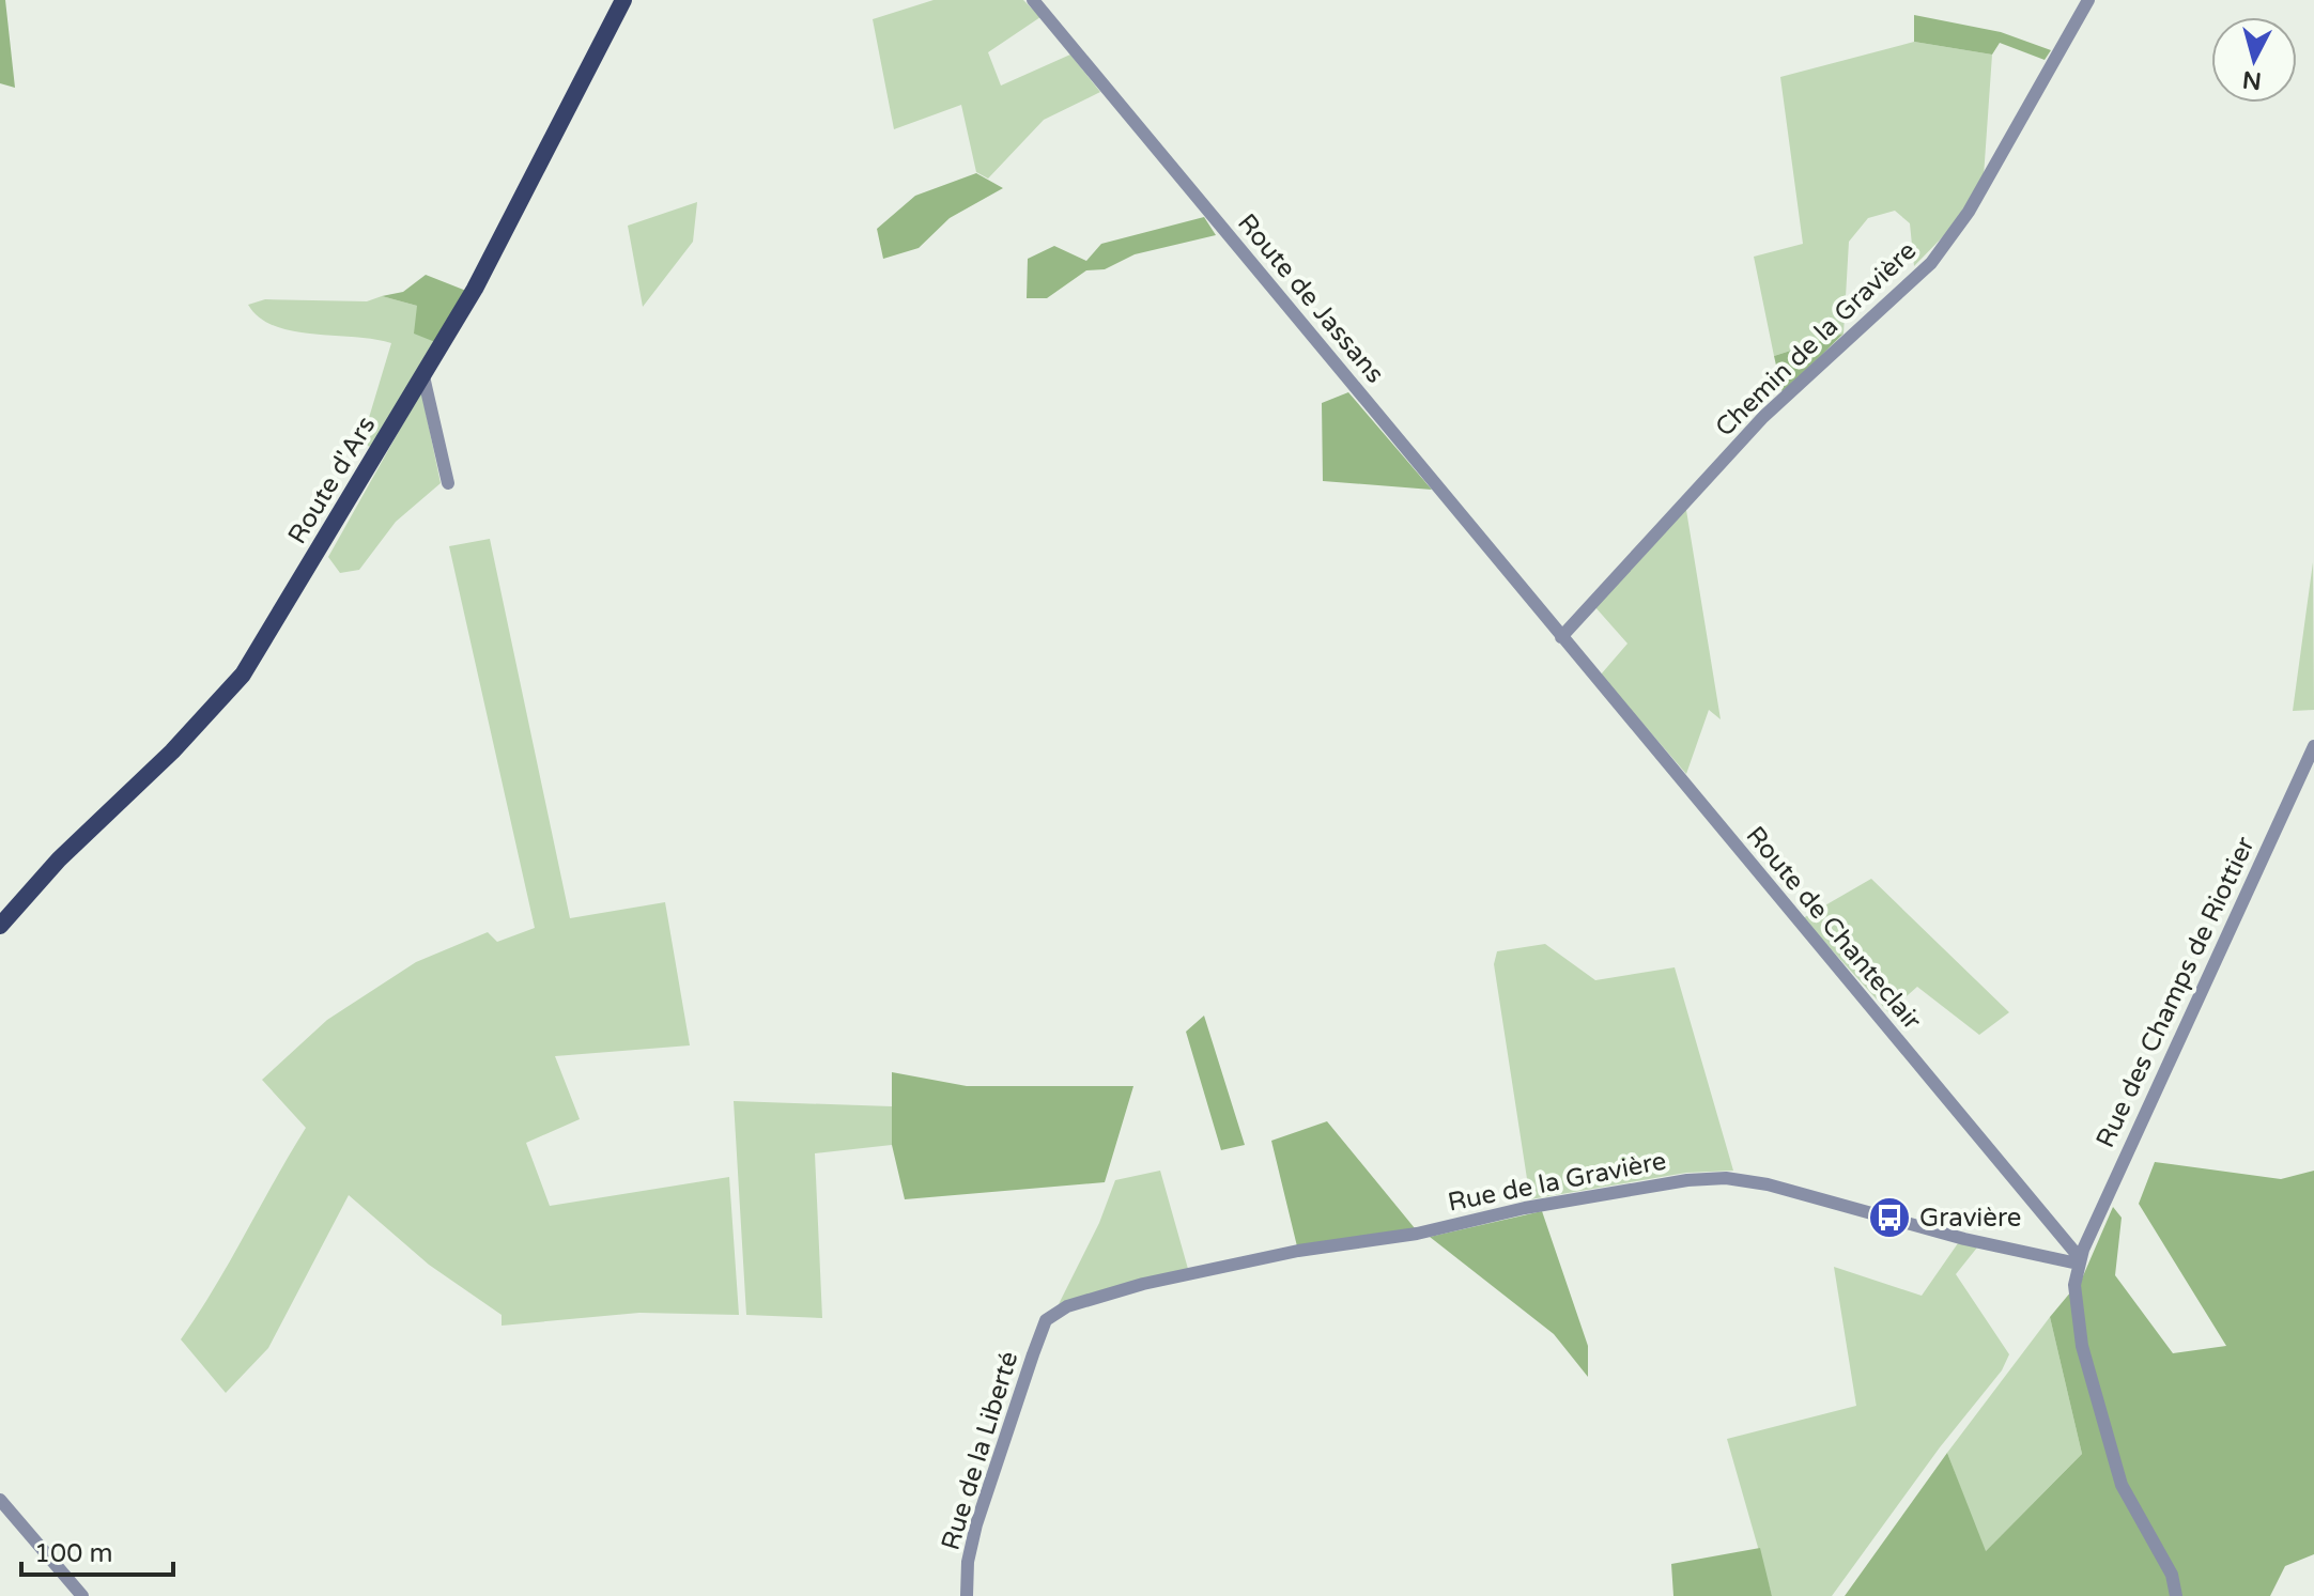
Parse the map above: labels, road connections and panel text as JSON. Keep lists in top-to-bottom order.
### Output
{
  "streets": {
    "main road": ["Route d'Ars"],
    "street": [
      "Route de Jassans",
      "Chemin de la Gravière",
      "Route de Chanteclair",
      "Rue des Champs de Riottier",
      "Rue de la Gravière",
      "Rue de la Liberté"
    ]
  },
  "crossings": [
    ["Route de Jassans", "Chemin de la Gravière"],
    ["Route de Jassans", "Route de Chanteclair"],
    ["Chemin de la Gravière", "Route de Chanteclair"],
    ["Route de Chanteclair", "Rue des Champs de Riottier"],
    ["Route de Chanteclair", "Rue de la Gravière"],
    ["Rue des Champs de Riottier", "Rue de la Gravière"],
    ["Rue de la Gravière", "Rue de la Liberté"]
  ],
  "places": {
    "bus stop": ["Gravière"]
  },
  "scale_bar": "100 m",
  "north": "bottom"
}
